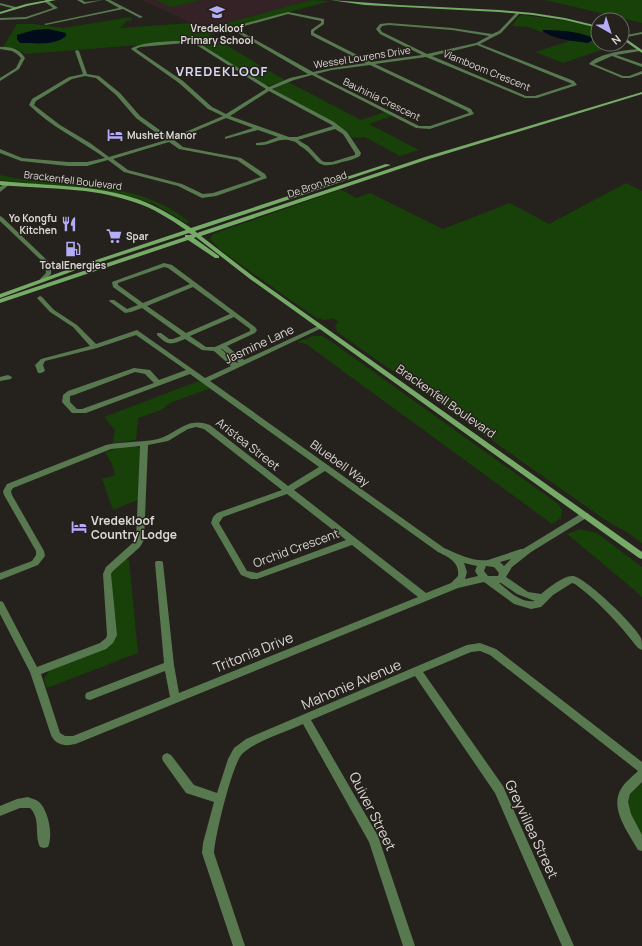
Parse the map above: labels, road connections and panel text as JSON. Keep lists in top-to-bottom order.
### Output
{
  "streets": {
    "street": [
      "Wessel Lourens Drive",
      "Vlamboom Crescent",
      "Bauhinia Crescent",
      "Brackenfell Boulevard",
      "De Bron Road",
      "Jasmine Lane",
      "Aristea Street",
      "Bluebell Way",
      "Orchid Crescent",
      "Tritonia Drive",
      "Mahonie Avenue",
      "Quiver Street",
      "Greyvillea Street"
    ]
  },
  "crossings": [
    ["Wessel Lourens Drive", "Vlamboom Crescent"],
    ["Wessel Lourens Drive", "Bauhinia Crescent"],
    ["Brackenfell Boulevard", "De Bron Road"],
    ["Brackenfell Boulevard", "Jasmine Lane"],
    ["Jasmine Lane", "Bluebell Way"],
    ["Aristea Street", "Orchid Crescent"],
    ["Aristea Street", "Tritonia Drive"],
    ["Bluebell Way", "Tritonia Drive"],
    ["Mahonie Avenue", "Quiver Street"],
    ["Mahonie Avenue", "Greyvillea Street"]
  ],
  "districts": ["VREDEKLOOF"],
  "places": {
    "school or university": ["Vredekloof Primary School"],
    "hotel": ["Mushet Manor", "Vredekloof Country Lodge"],
    "restaurant": ["Yo Kongfu Kitchen"],
    "supermarket": ["Spar"],
    "fuel station": ["TotalEnergies"]
  },
  "north": "bottom right"
}
